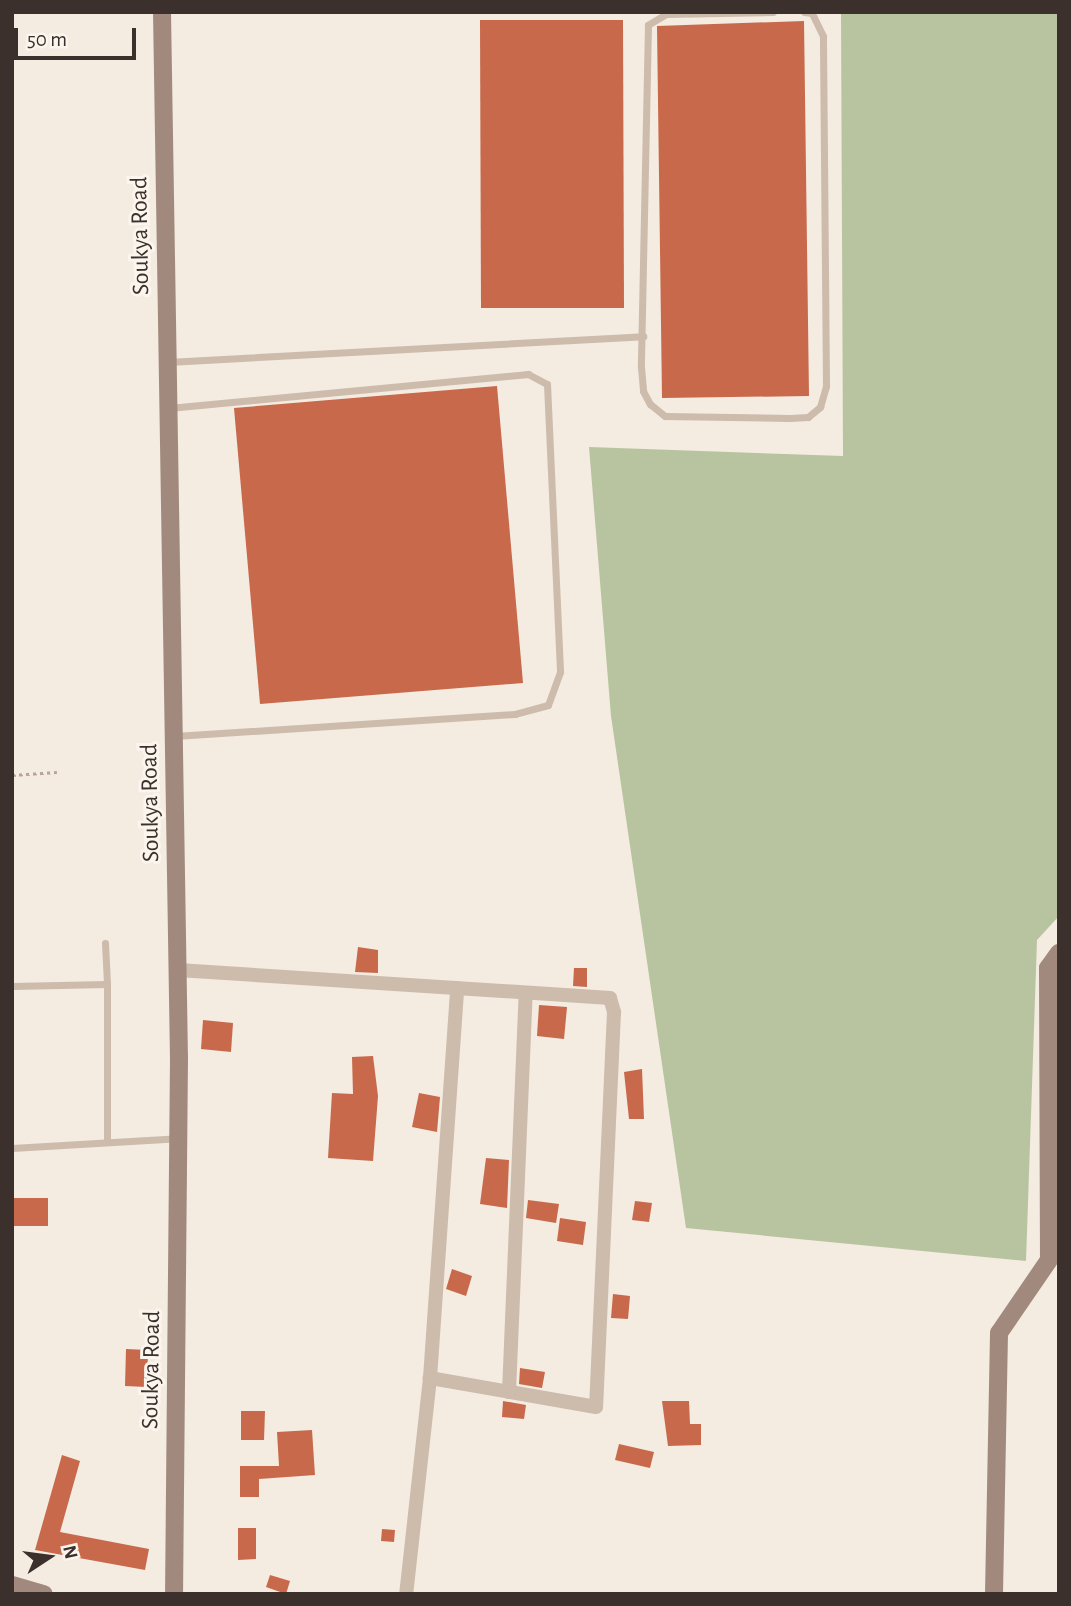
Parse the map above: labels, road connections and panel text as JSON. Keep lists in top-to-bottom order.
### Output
{
  "streets": {
    "main road": ["Soukya Road"]
  },
  "scale_bar": "50 m",
  "north": "right"
}
